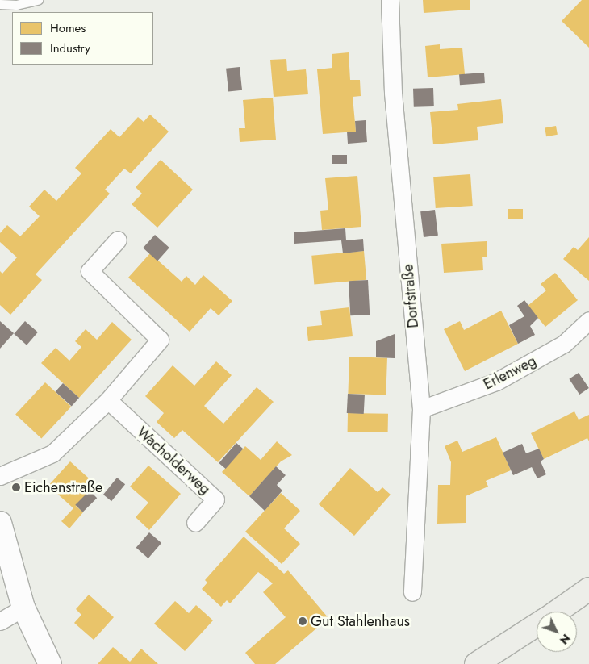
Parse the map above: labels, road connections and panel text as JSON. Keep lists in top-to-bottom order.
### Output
{
  "streets": {
    "street": ["Dorfstraße", "Erlenweg", "Wacholderweg"]
  },
  "crossings": [
    ["Dorfstraße", "Erlenweg"]
  ],
  "places": ["Eichenstraße", "Gut Stahlenhaus"],
  "legend": ["Homes", "Industry"],
  "north": "bottom right"
}
